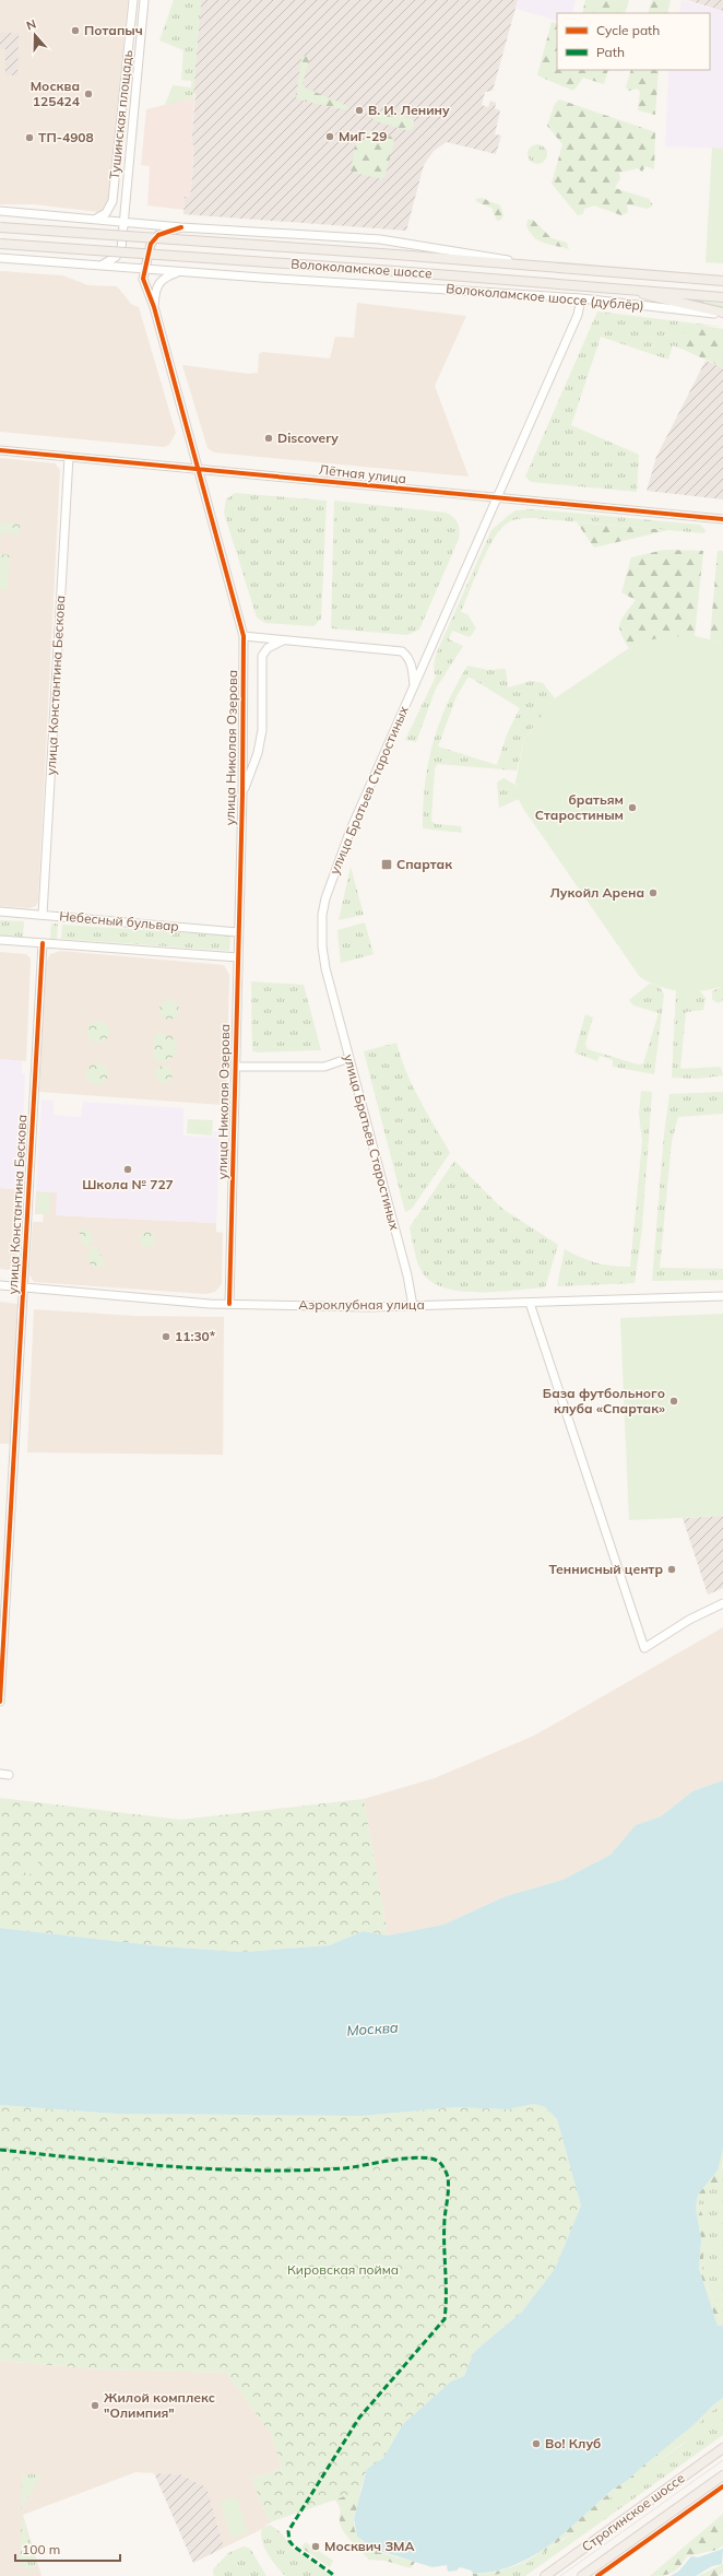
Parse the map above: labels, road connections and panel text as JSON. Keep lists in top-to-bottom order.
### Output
{
  "streets": {
    "main road": ["Волоколамское шоссе", "Строгинское шоссе"],
    "street": [
      "Тушинская площадь",
      "Волоколамское шоссе (дублёр)",
      "Лётная улица",
      "улица Константина Бескова",
      "улица Николая Озерова",
      "улица Братьев Старостиных",
      "Небесный бульвар",
      "Аэроклубная улица"
    ]
  },
  "crossings": [
    ["Тушинская площадь", "Волоколамское шоссе (дублёр)"],
    ["Волоколамское шоссе (дублёр)", "улица Николая Озерова"],
    ["Волоколамское шоссе (дублёр)", "улица Братьев Старостиных"],
    ["Лётная улица", "улица Константина Бескова"],
    ["Лётная улица", "улица Николая Озерова"],
    ["Лётная улица", "улица Братьев Старостиных"],
    ["улица Константина Бескова", "Небесный бульвар"],
    ["улица Константина Бескова", "Аэроклубная улица"],
    ["улица Николая Озерова", "Небесный бульвар"],
    ["улица Николая Озерова", "Аэроклубная улица"],
    ["улица Братьев Старостиных", "Аэроклубная улица"]
  ],
  "water": ["Москва"],
  "parks": ["Кировская пойма"],
  "places": {
    "other": [
      "Потапыч",
      "Москва 125424",
      "В. И. Ленину",
      "МиГ-29",
      "ТП-4908",
      "Discovery",
      "братьям Старостиным",
      "Лукойл Арена",
      "Школа № 727",
      "11:30*",
      "База футбольного клуба «Спартак»",
      "Теннисный центр",
      "Жилой комплекс \"Олимпия\"",
      "Во! Клуб",
      "Москвич ЗМА"
    ],
    "transit": ["Спартак"]
  },
  "legend": ["Cycle path", "Path"],
  "scale_bar": "100 m",
  "north": "top"
}
